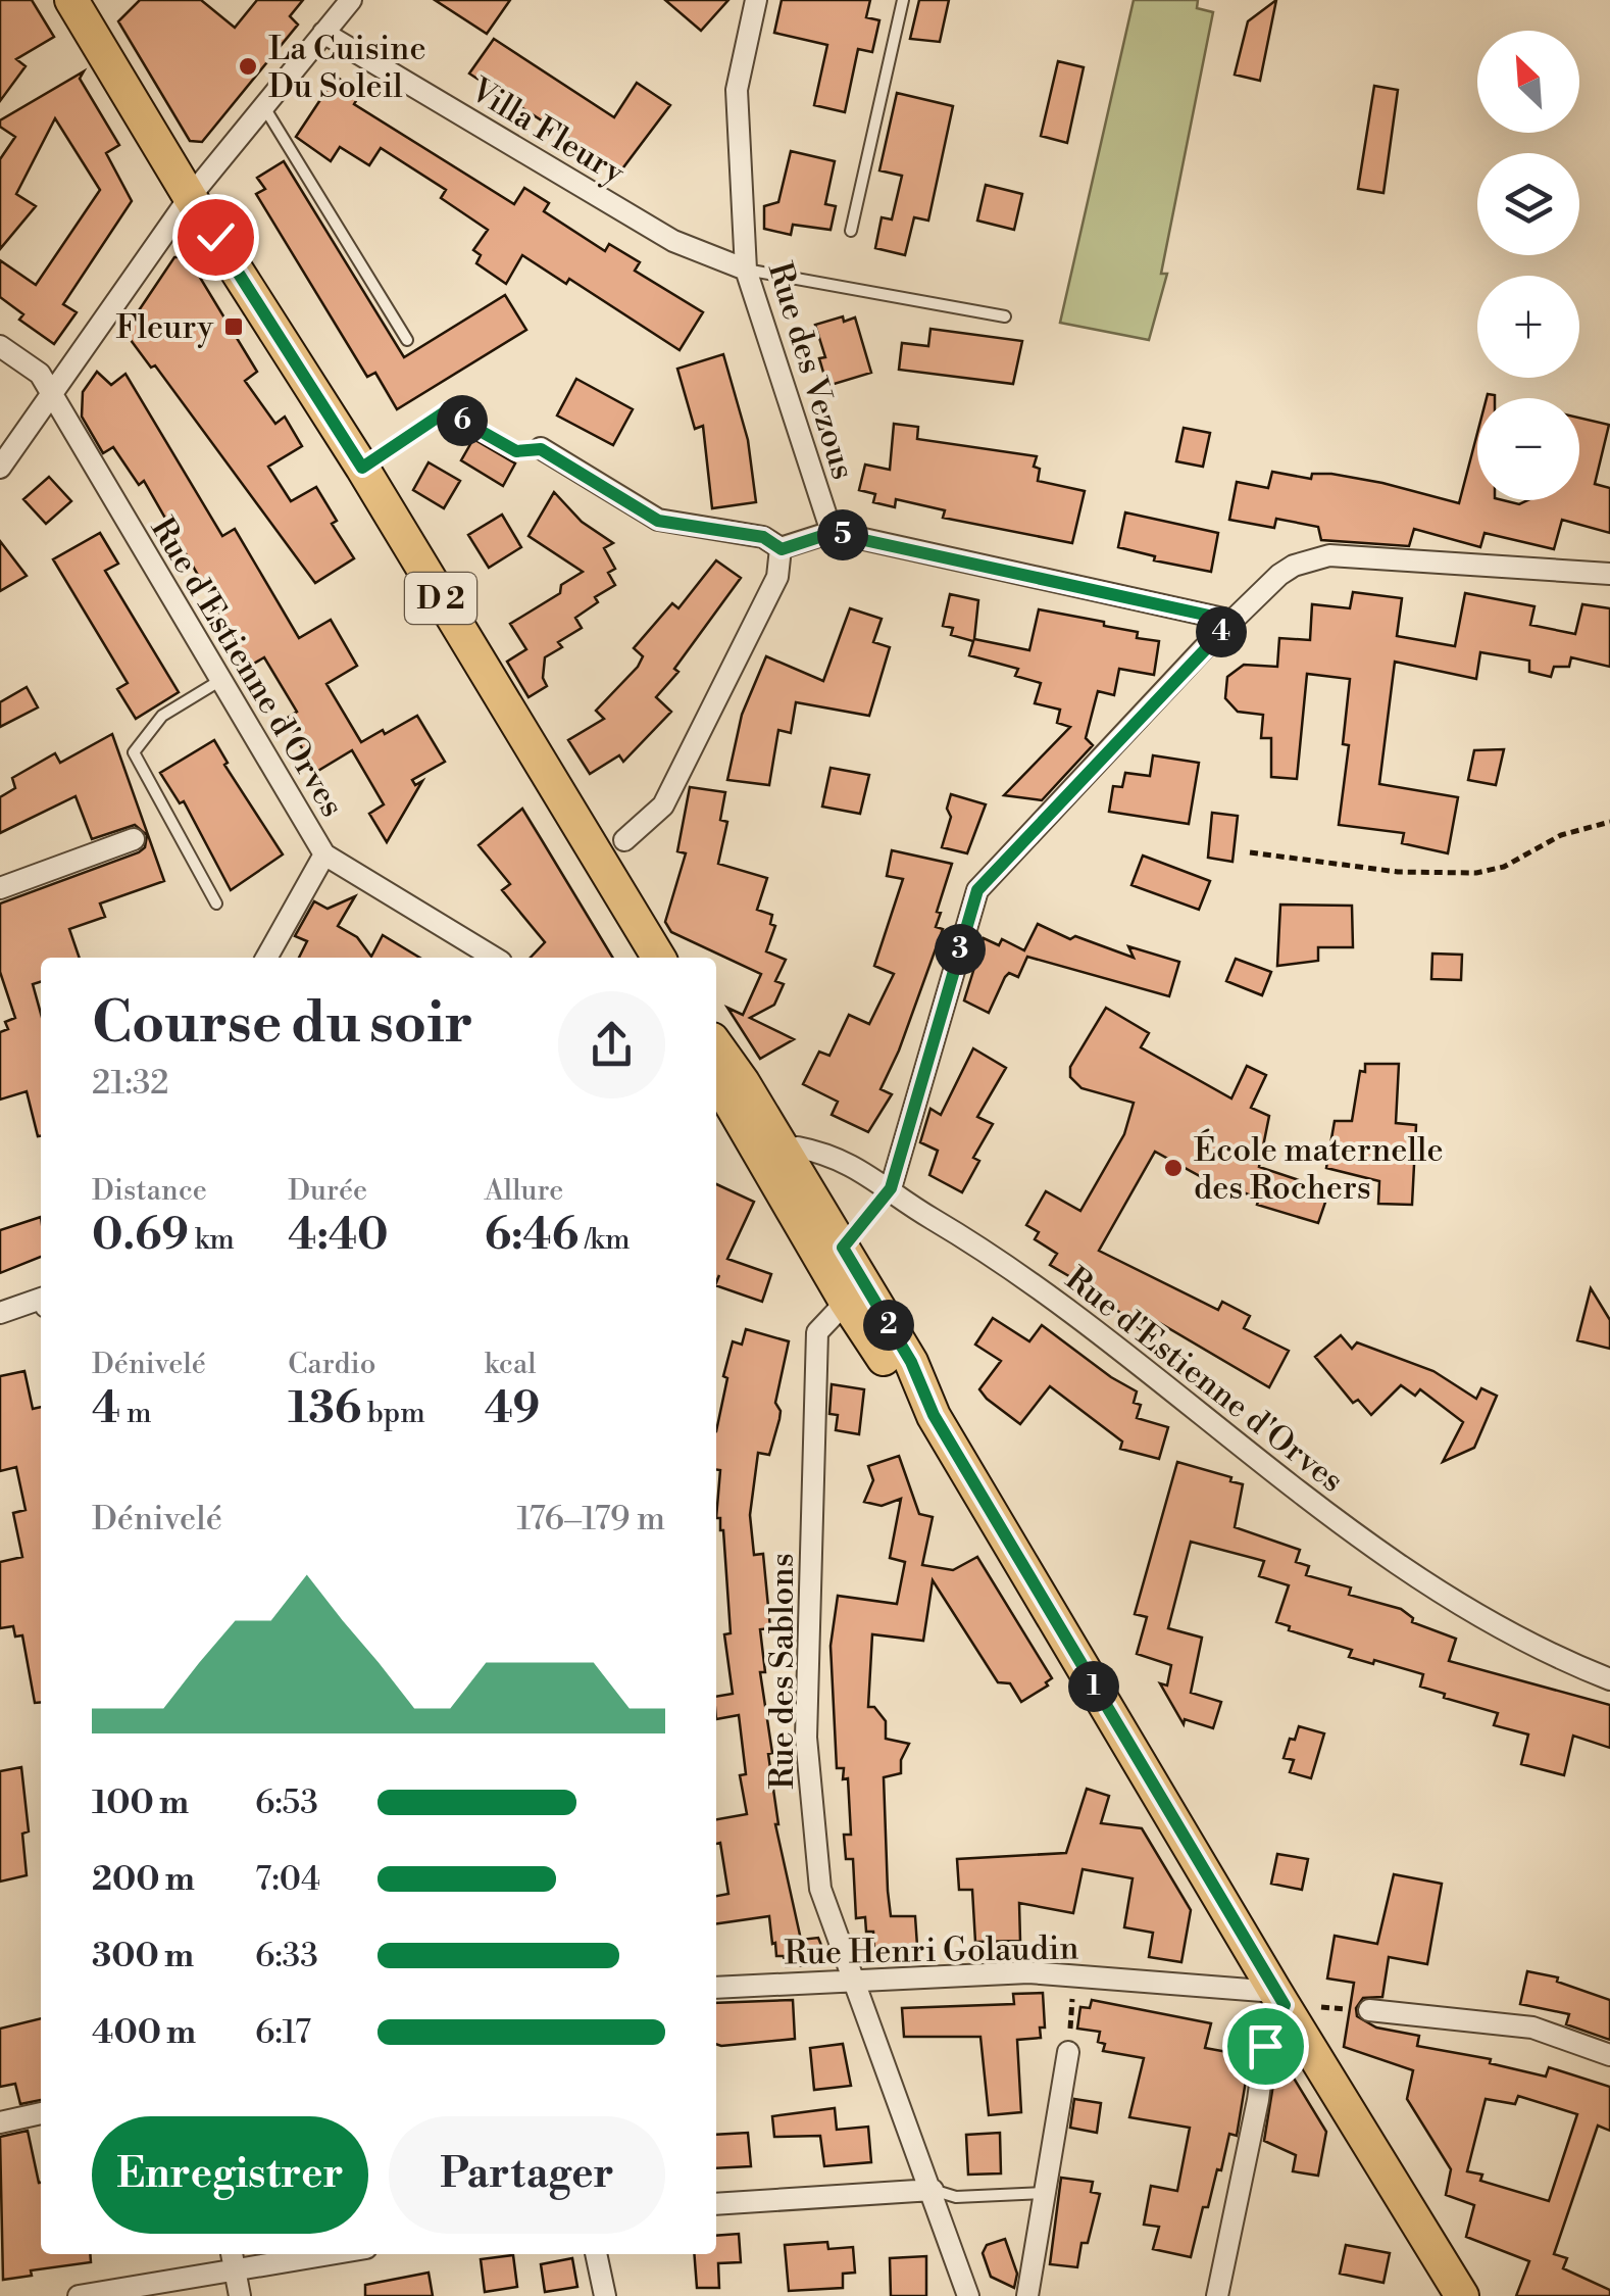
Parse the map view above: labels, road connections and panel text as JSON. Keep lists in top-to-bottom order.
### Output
{
  "streets": {
    "main road": ["D 2"],
    "street": [
      "Villa Fleury",
      "Rue des Vezous",
      "Rue d'Estienne d'Orves",
      "Rue des Sablons",
      "Rue Henri Golaudin"
    ]
  },
  "crossings": [
    ["Villa Fleury", "Rue des Vezous"],
    ["Rue des Sablons", "Rue Henri Golaudin"]
  ],
  "places": {
    "other": ["La Cuisine Du Soleil", "École maternelle des Rochers"],
    "transit": ["Fleury"]
  },
  "north": "top left",
  "page": {
    "map_buttons": ["+", "−"],
    "pins": [
      "6",
      "5",
      "4",
      "3",
      "2",
      "1"
    ],
    "heading": ["Course du soir", "21:32"],
    "stats": [
      ["Distance", "0.69 km"],
      ["Durée", "4:40"],
      ["Allure", "6:46 /km"],
      ["Dénivelé", "4 m"],
      ["Cardio", "136 bpm"],
      ["kcal", "49"]
    ],
    "chart": ["Dénivelé", "176–179 m"],
    "list": [
      {
        "name": "100 m",
        "note": "6:53"
      },
      {
        "name": "200 m",
        "note": "7:04"
      },
      {
        "name": "300 m",
        "note": "6:33"
      },
      {
        "name": "400 m",
        "note": "6:17"
      }
    ],
    "buttons": ["Enregistrer", "Partager"]
  }
}
